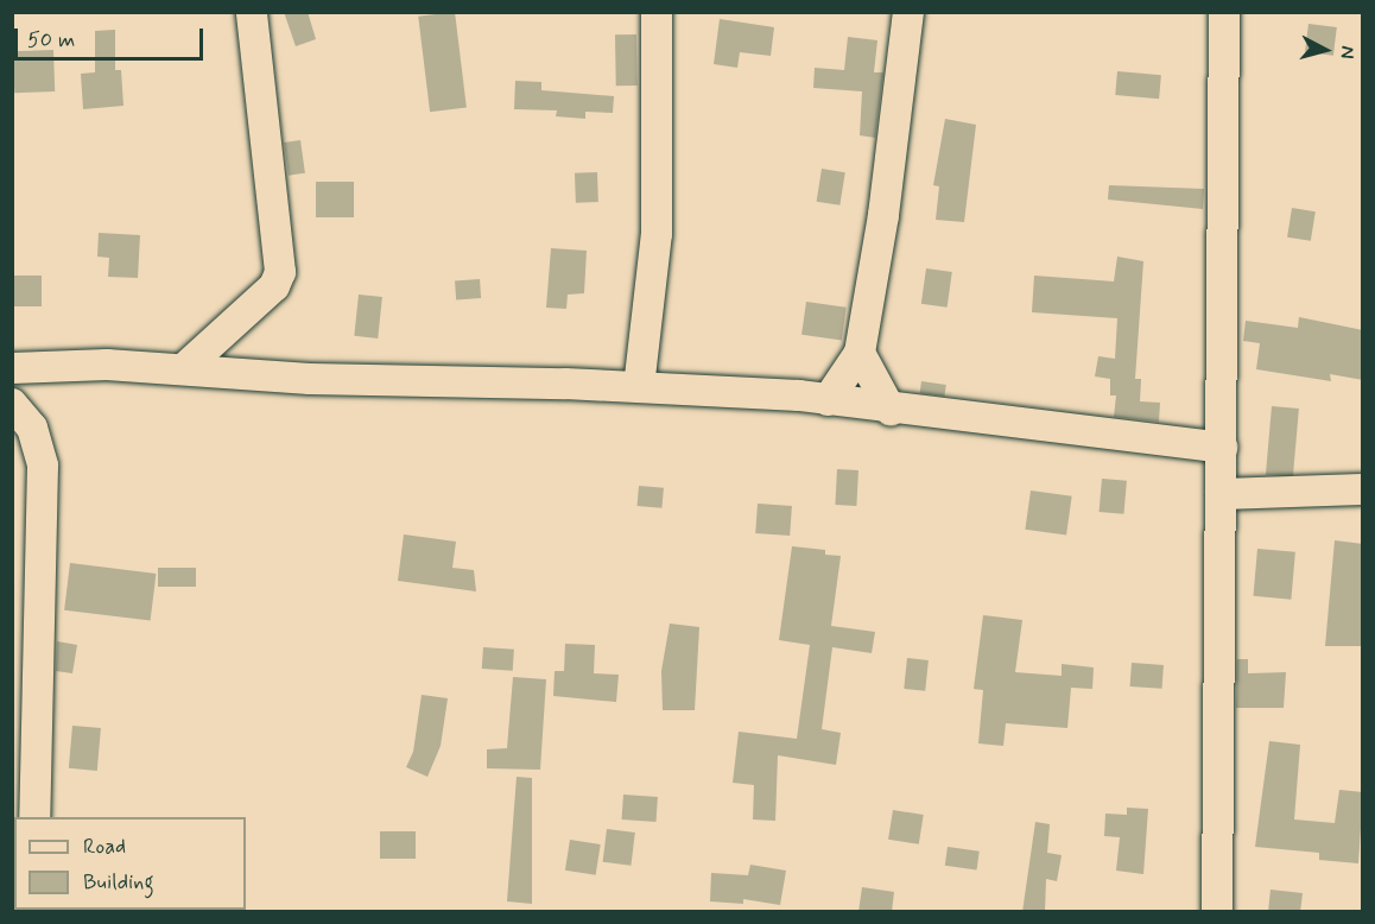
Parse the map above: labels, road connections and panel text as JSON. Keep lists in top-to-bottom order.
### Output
{
  "legend": ["Road", "Building"],
  "scale_bar": "50 m",
  "north": "right"
}
